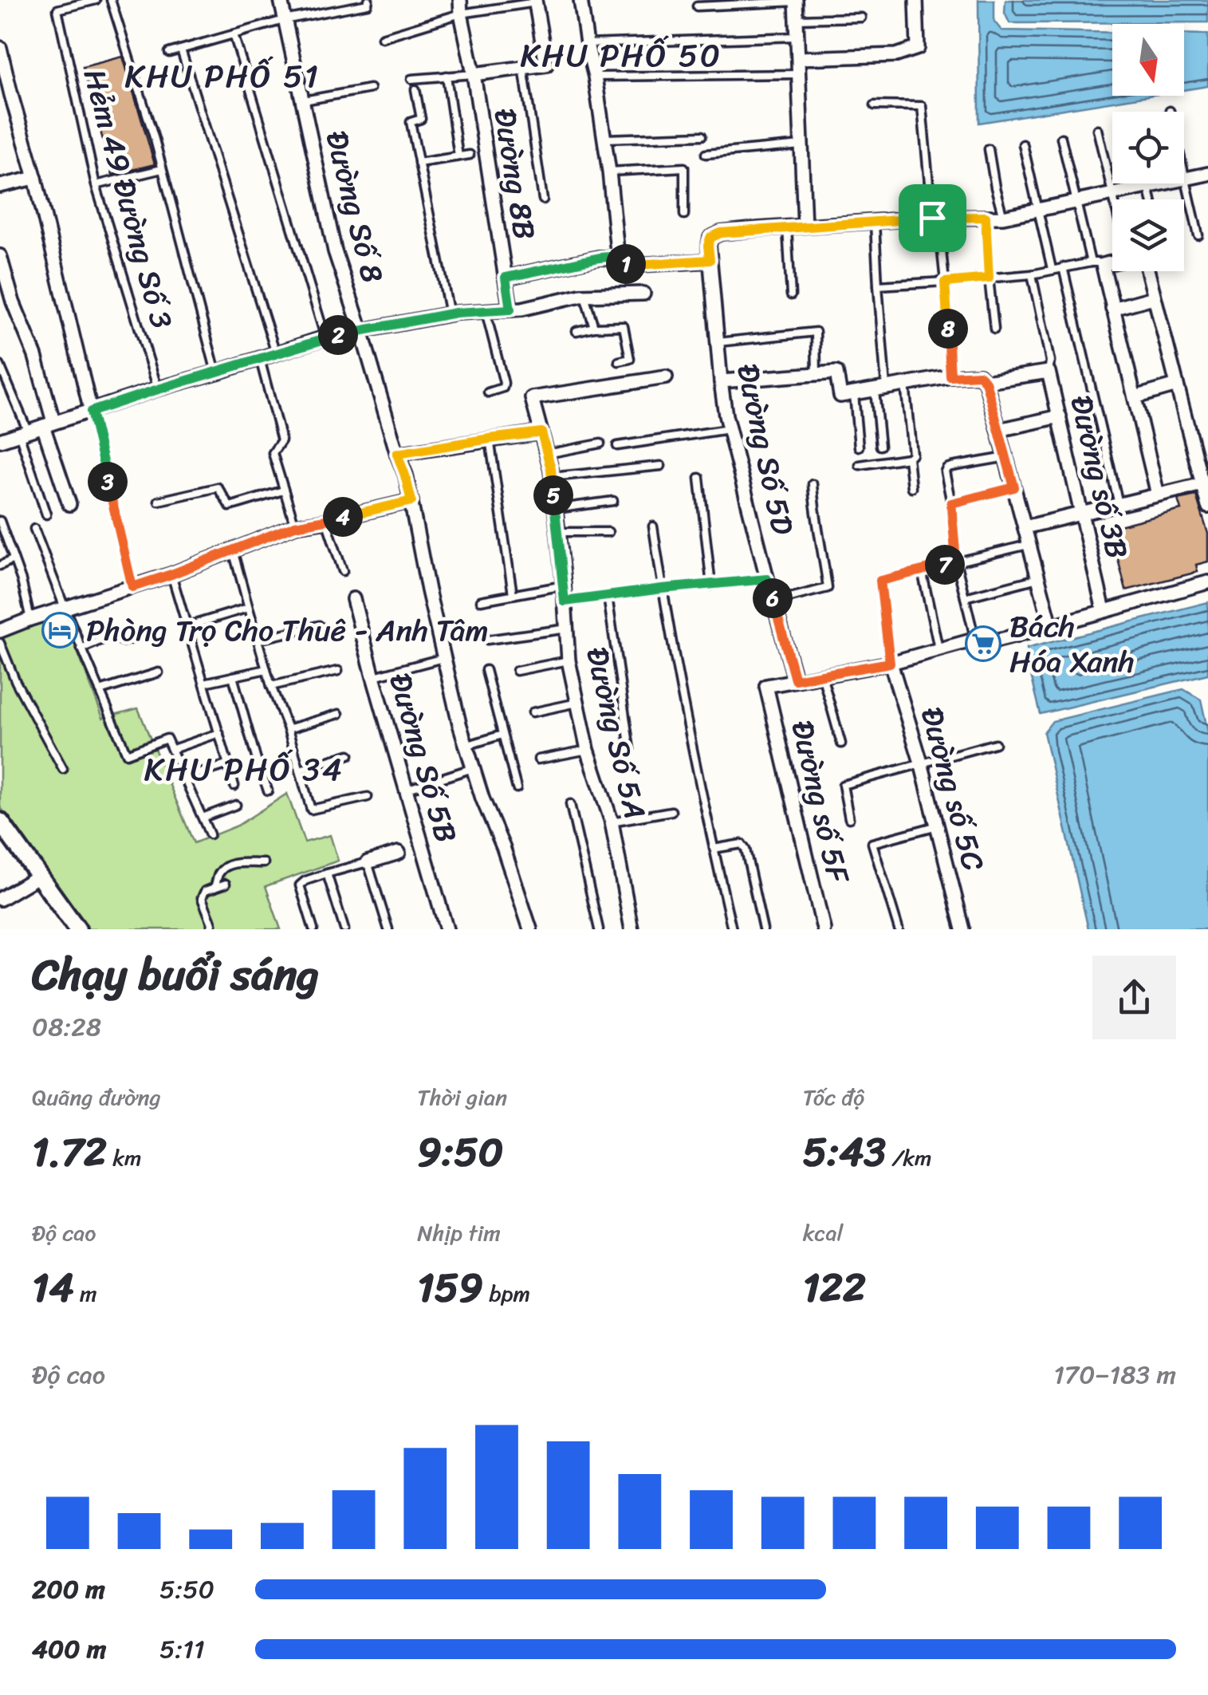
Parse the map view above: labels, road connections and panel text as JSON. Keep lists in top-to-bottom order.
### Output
{
  "streets": {
    "street": [
      "Đường 8B",
      "Đường Số 8",
      "Đường Số 5D",
      "Đường số 3B",
      "Đường Số 5A",
      "Đường Số 5B",
      "Đường số 5C",
      "Đường số 5F"
    ],
    "lane": ["Hẻm 49 Đường Số 3"]
  },
  "crossings": [
    ["Đường Số 5D", "Đường số 5F"]
  ],
  "districts": ["KHU PHỐ 50", "KHU PHỐ 51", "KHU PHỐ 34"],
  "places": {
    "hotel": ["Phòng Trọ Cho Thuê - Anh Tâm"],
    "supermarket": ["Bách Hóa Xanh"]
  },
  "north": "bottom",
  "page": {
    "pins": [
      "1",
      "8",
      "2",
      "3",
      "5",
      "4",
      "7",
      "6"
    ],
    "heading": ["Chạy buổi sáng", "08:28"],
    "stats": [
      ["Quãng đường", "1.72 km"],
      ["Thời gian", "9:50"],
      ["Tốc độ", "5:43 /km"],
      ["Độ cao", "14 m"],
      ["Nhịp tim", "159 bpm"],
      ["kcal", "122"]
    ],
    "chart": ["Độ cao", "170–183 m"],
    "list": [
      {
        "name": "200 m",
        "note": "5:50"
      },
      {
        "name": "400 m",
        "note": "5:11"
      }
    ]
  }
}
